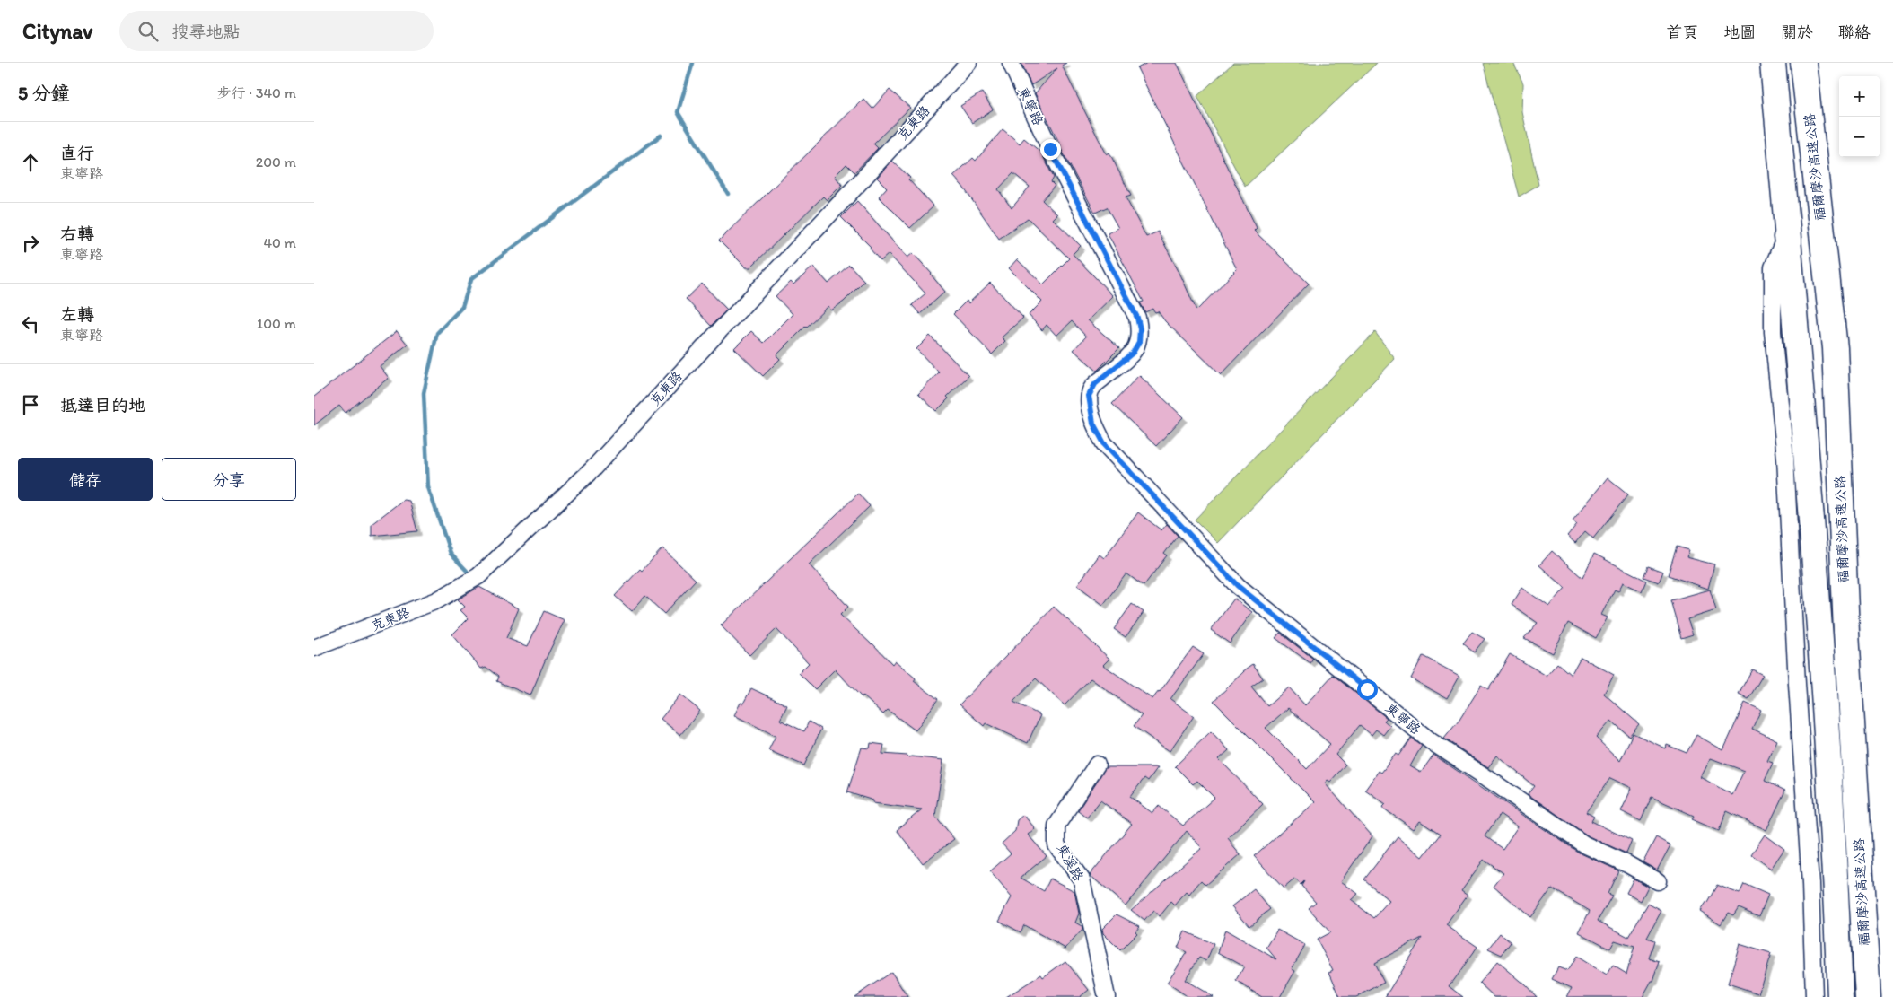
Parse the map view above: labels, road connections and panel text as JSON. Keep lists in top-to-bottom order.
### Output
{
  "streets": {
    "highway": ["福爾摩沙高速公路"],
    "street": ["東寧路", "克東路", "東溪路"]
  },
  "page": {
    "header": "Citynav",
    "search": "搜尋地點",
    "nav": [
      "首頁",
      "地圖",
      "關於",
      "聯絡"
    ],
    "heading": ["5 分鐘", "步行 · 340 m"],
    "map_buttons": ["+", "−"],
    "list": [
      ["直行", "東寧路", "200 m"],
      ["右轉", "東寧路", "40 m"],
      ["左轉", "東寧路", "100 m"],
      "抵達目的地"
    ],
    "buttons": ["儲存", "分享"]
  }
}
